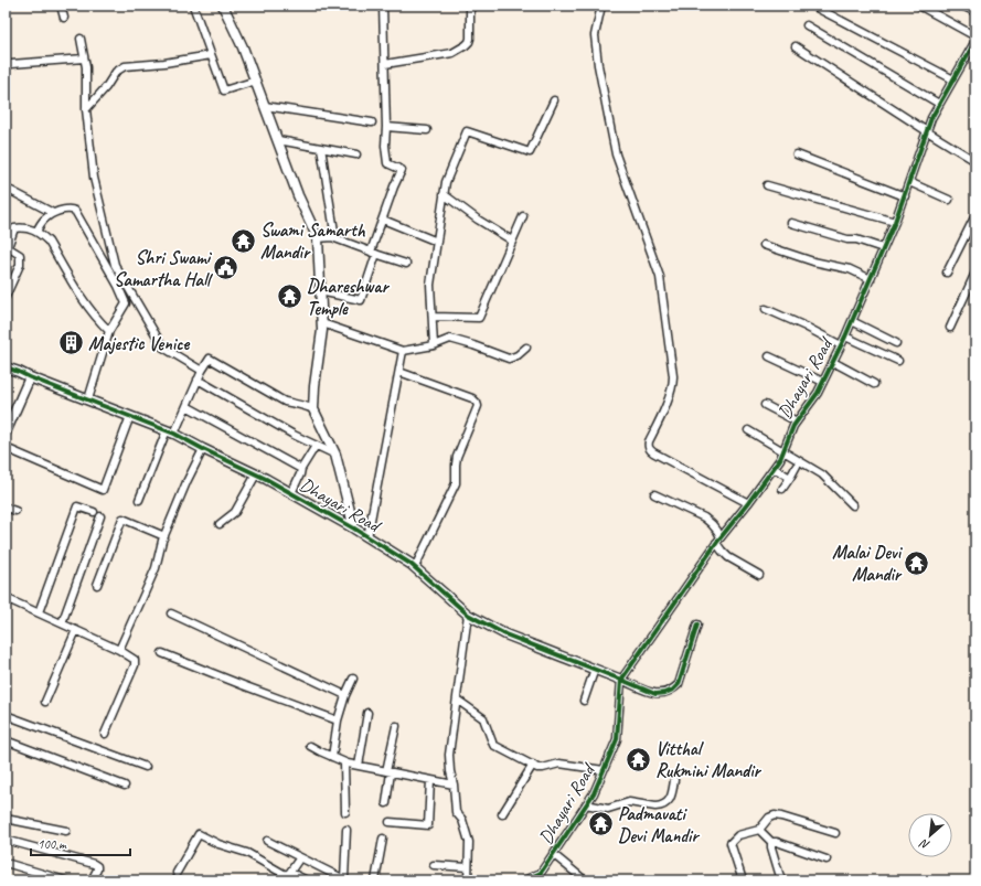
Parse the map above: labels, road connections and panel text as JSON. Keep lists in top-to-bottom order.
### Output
{
  "streets": {
    "street": ["Dhayari Road"]
  },
  "places": {
    "temple": [
      "Swami Samarth Mandir",
      "Dhareshwar Temple",
      "Malai Devi Mandir",
      "Vitthal Rukmini Mandir",
      "Padmavati Devi Mandir"
    ],
    "public building": ["Shri Swami Samartha Hall"],
    "building": ["Majestic Venice"]
  },
  "scale_bar": "100 m",
  "north": "bottom left"
}
